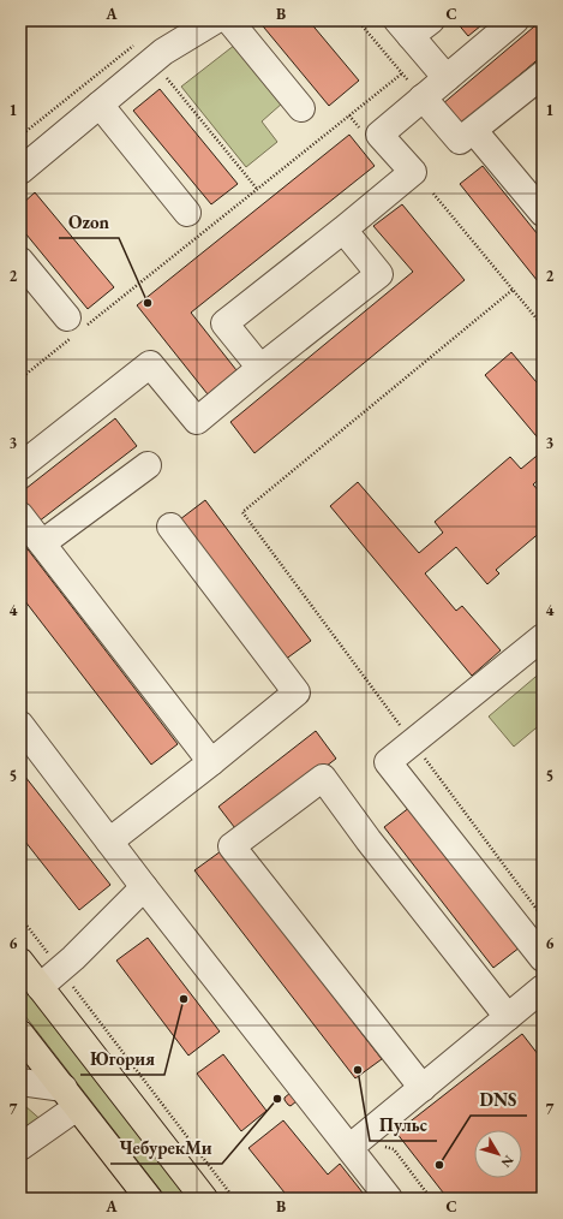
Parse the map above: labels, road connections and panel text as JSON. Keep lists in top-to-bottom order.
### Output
{
  "places": [
    "Ozon",
    "Югория",
    "Пульс",
    "ЧебурекМи",
    "DNS"
  ],
  "north": "bottom right",
  "grid": {
    "columns": ["A", "B", "C"],
    "rows": [
      "1",
      "2",
      "3",
      "4",
      "5",
      "6",
      "7"
    ]
  }
}
